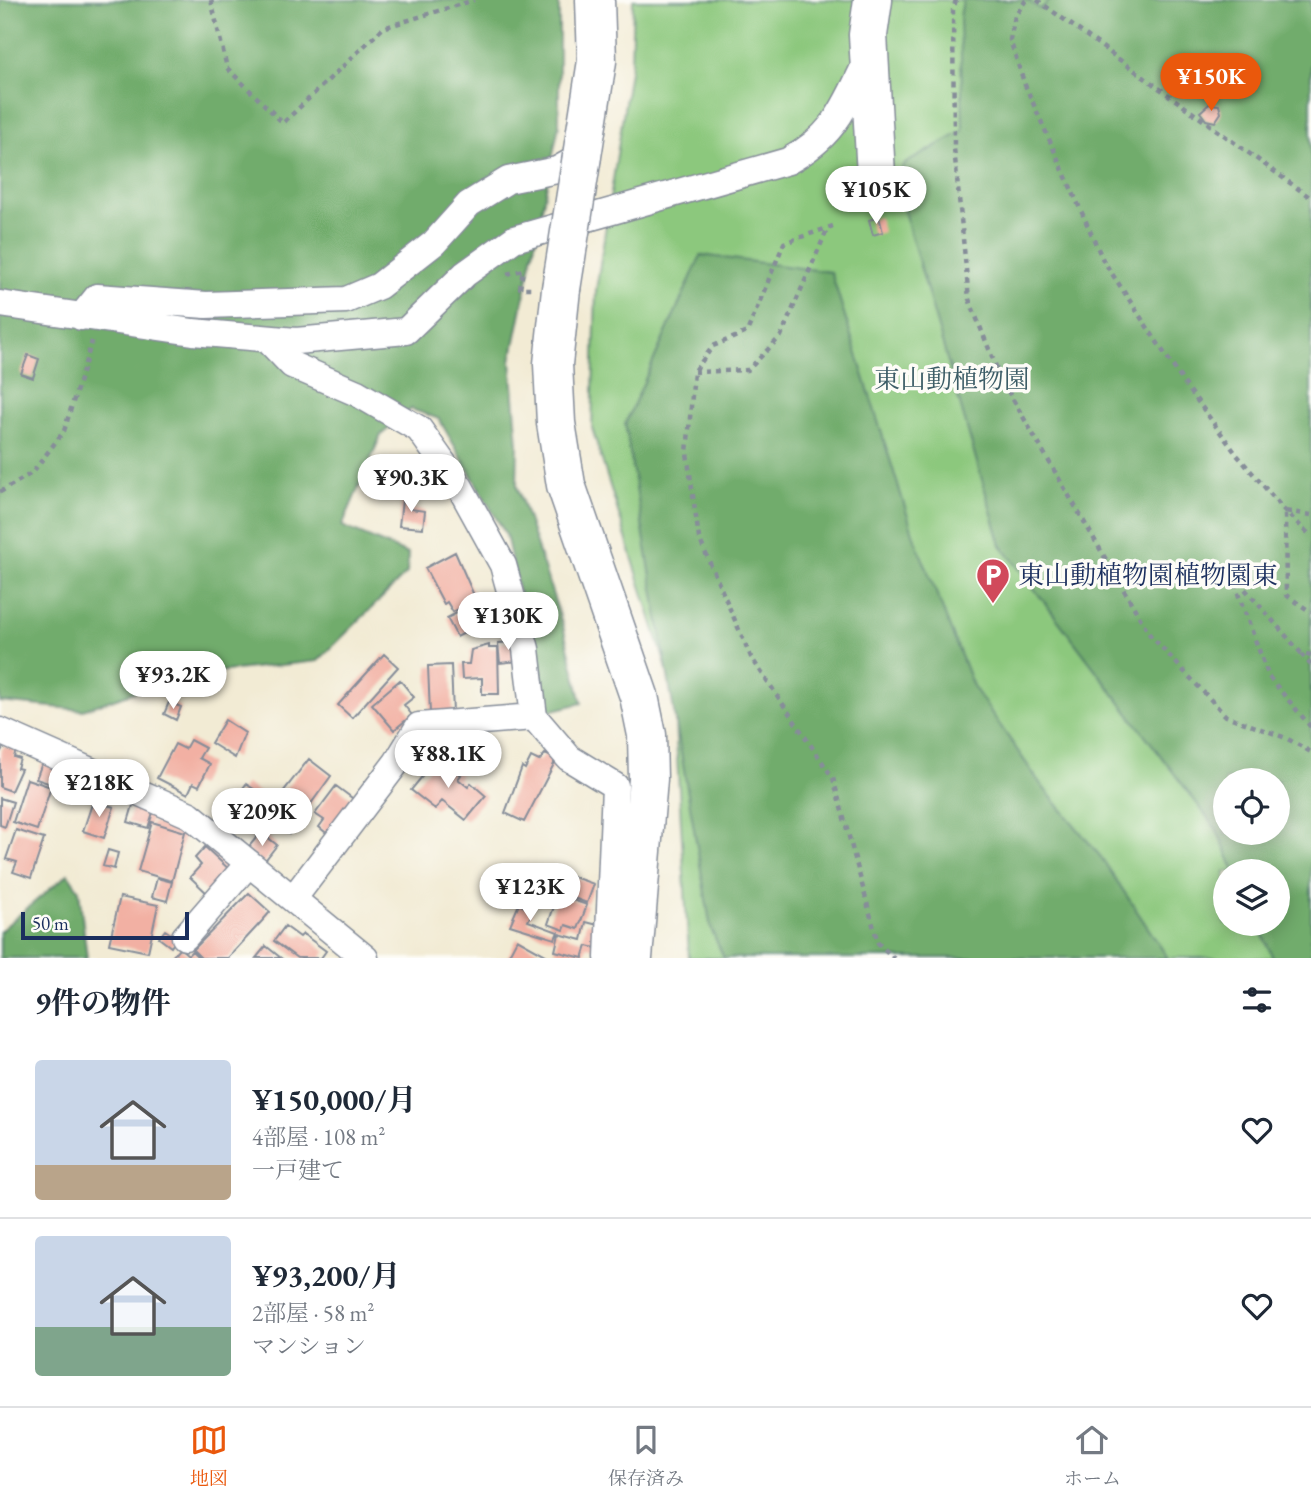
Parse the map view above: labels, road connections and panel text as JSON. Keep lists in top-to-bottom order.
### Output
{
  "parks": ["東山動植物園"],
  "places": {
    "parking": ["東山動植物園植物園東"]
  },
  "scale_bar": "50 m",
  "page": {
    "price": [
      "¥150K",
      "¥105K",
      "¥90.3K",
      "¥130K",
      "¥93.2K",
      "¥88.1K",
      "¥218K",
      "¥209K",
      "¥123K"
    ],
    "scale": "50 m",
    "heading": "9件の物件",
    "list": [
      {
        "name": "¥150,000/月",
        "note": "4部屋 · 108 m² · 一戸建て"
      },
      {
        "name": "¥93,200/月",
        "note": "2部屋 · 58 m² · マンション"
      }
    ],
    "tabs": ["地図", "保存済み", "ホーム"]
  }
}
